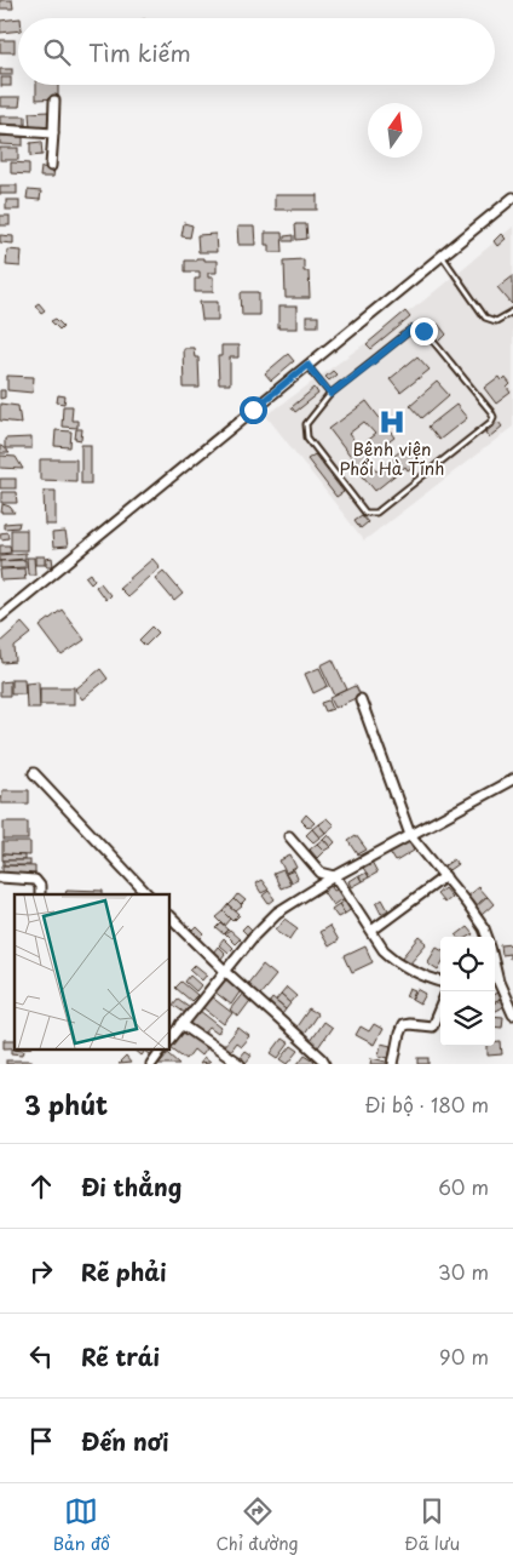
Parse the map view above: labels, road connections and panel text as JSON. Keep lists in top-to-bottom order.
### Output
{
  "places": {
    "hospital": ["Bệnh viện Phổi Hà Tĩnh"]
  },
  "north": "top",
  "page": {
    "search": "Tìm kiếm",
    "heading": ["3 phút", "Đi bộ · 180 m"],
    "list": [
      ["Đi thẳng", "60 m"],
      ["Rẽ phải", "30 m"],
      ["Rẽ trái", "90 m"],
      "Đến nơi"
    ],
    "nav": ["Bản đồ", "Chỉ đường", "Đã lưu"]
  }
}
